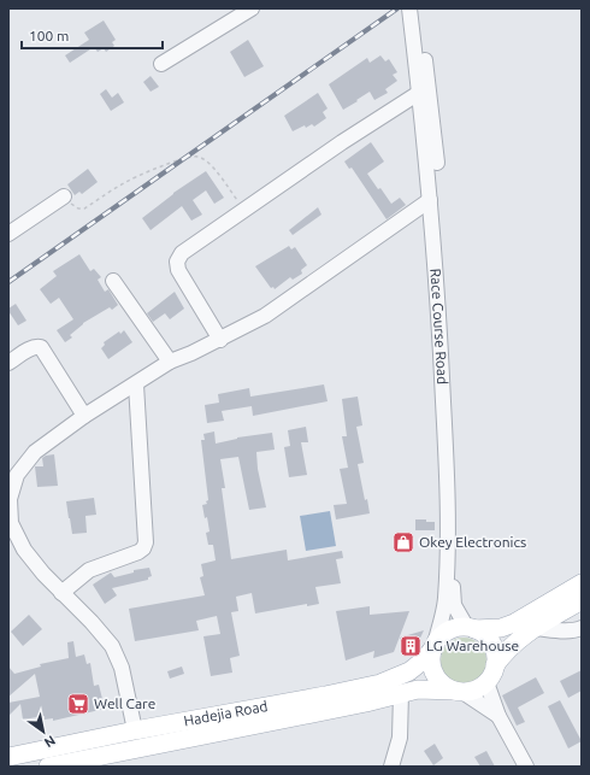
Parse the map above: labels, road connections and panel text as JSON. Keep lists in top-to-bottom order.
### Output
{
  "streets": {
    "main road": ["Hadejia Road"],
    "street": ["Race Course Road"]
  },
  "crossings": [
    ["Race Course Road", "Hadejia Road"]
  ],
  "places": {
    "shop": ["Okey Electronics"],
    "building": ["LG Warehouse"],
    "supermarket": ["Well Care"]
  },
  "scale_bar": "100 m",
  "north": "bottom right"
}
